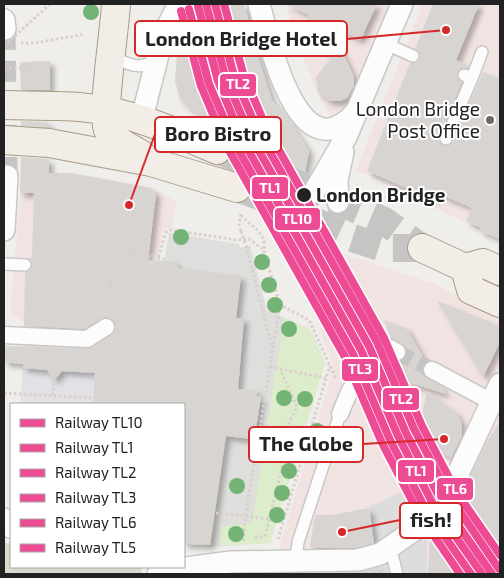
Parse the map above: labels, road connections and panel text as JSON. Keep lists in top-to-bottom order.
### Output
{
  "places": [
    "London Bridge Hotel",
    "London Bridge Post Office",
    "London Bridge",
    "Boro Bistro",
    "The Globe",
    "fish!"
  ],
  "lines": [
    "rail line TL10",
    "rail line TL2",
    "rail line TL6",
    "rail line TL1",
    "rail line TL3",
    "rail line TL5"
  ],
  "legend": [
    "Railway TL10",
    "Railway TL1",
    "Railway TL2",
    "Railway TL3",
    "Railway TL6",
    "Railway TL5"
  ]
}
